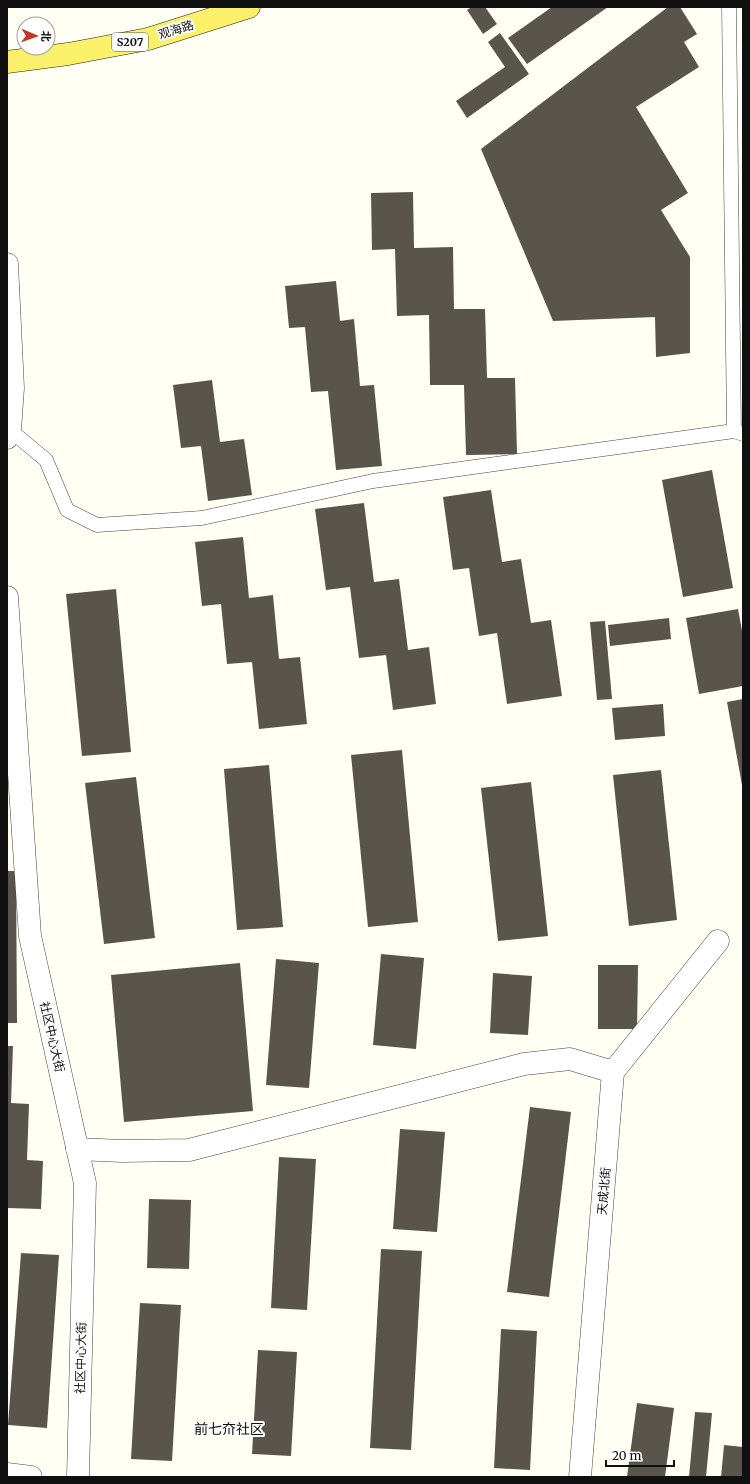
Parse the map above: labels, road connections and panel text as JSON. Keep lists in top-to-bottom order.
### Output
{
  "streets": {
    "main road": ["观海路", "S207"],
    "street": ["社区中心大街", "天成北街"]
  },
  "districts": ["前七夼社区"],
  "scale_bar": "20 m",
  "north": "right"
}
